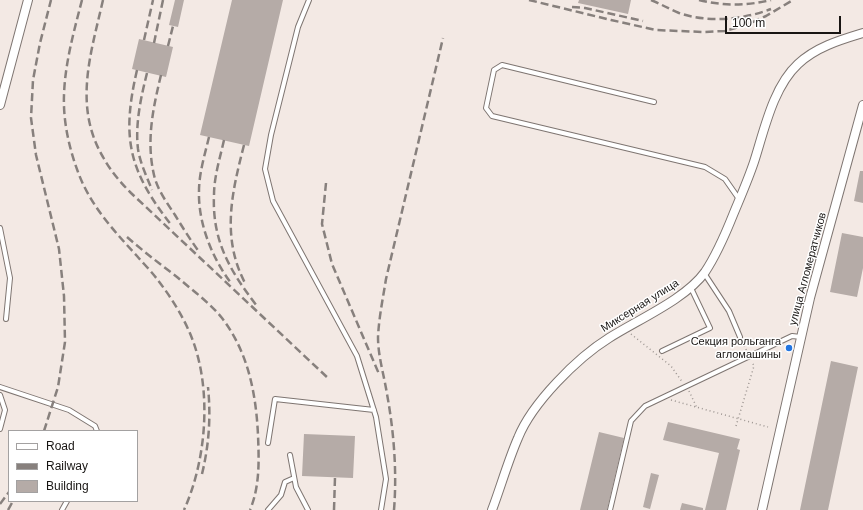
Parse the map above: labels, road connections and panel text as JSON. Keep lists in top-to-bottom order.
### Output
{
  "streets": {
    "street": ["улица Агломератчиков", "Миксерная улица"]
  },
  "places": ["Секция рольганга агломашины"],
  "legend": ["Road", "Railway", "Building"],
  "scale_bar": "100 m"
}
